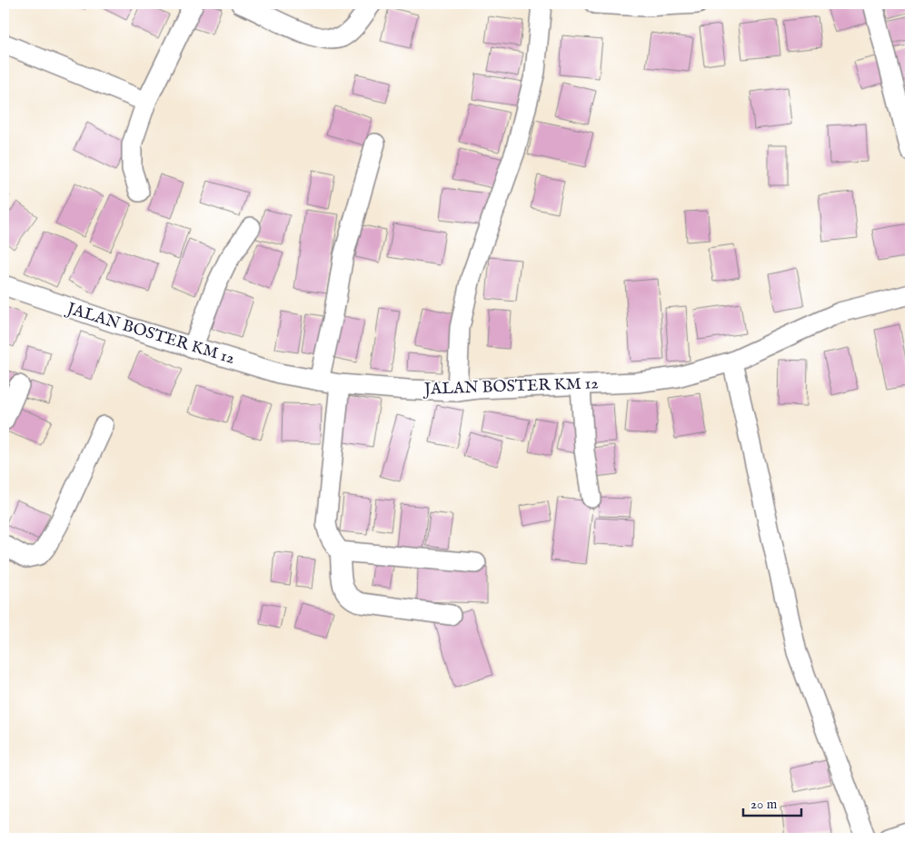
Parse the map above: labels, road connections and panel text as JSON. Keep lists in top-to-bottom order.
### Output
{
  "streets": {
    "street": ["JALAN BOSTER KM 12"]
  },
  "scale_bar": "20 m"
}
